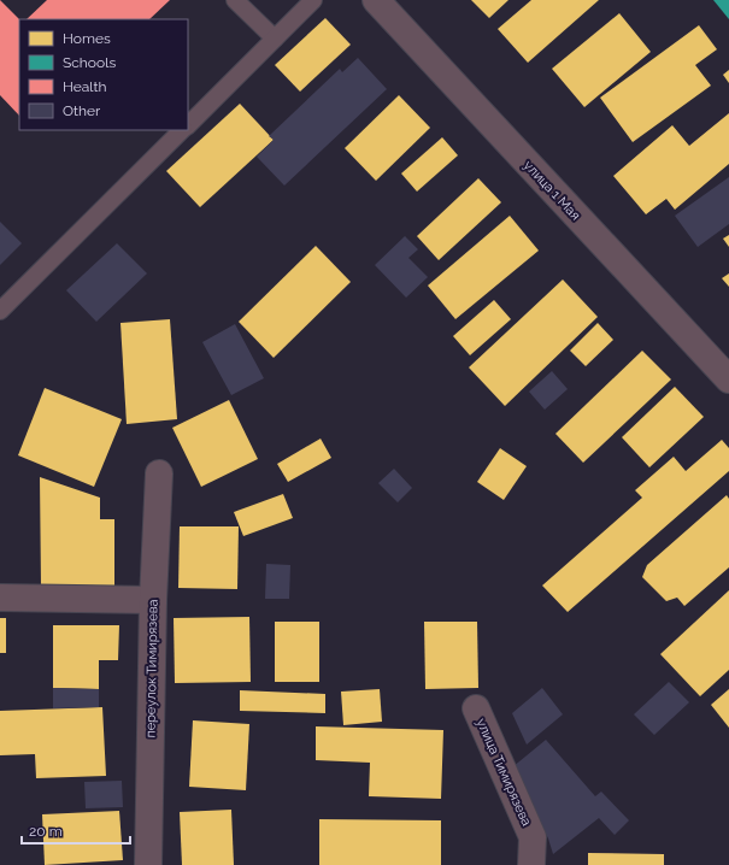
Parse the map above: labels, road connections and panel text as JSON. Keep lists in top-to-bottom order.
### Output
{
  "streets": {
    "street": ["улица 1 Мая", "переулок Тимирязева", "улица Тимирязева"]
  },
  "legend": [
    "Homes",
    "Schools",
    "Health",
    "Other"
  ],
  "scale_bar": "20 m"
}
